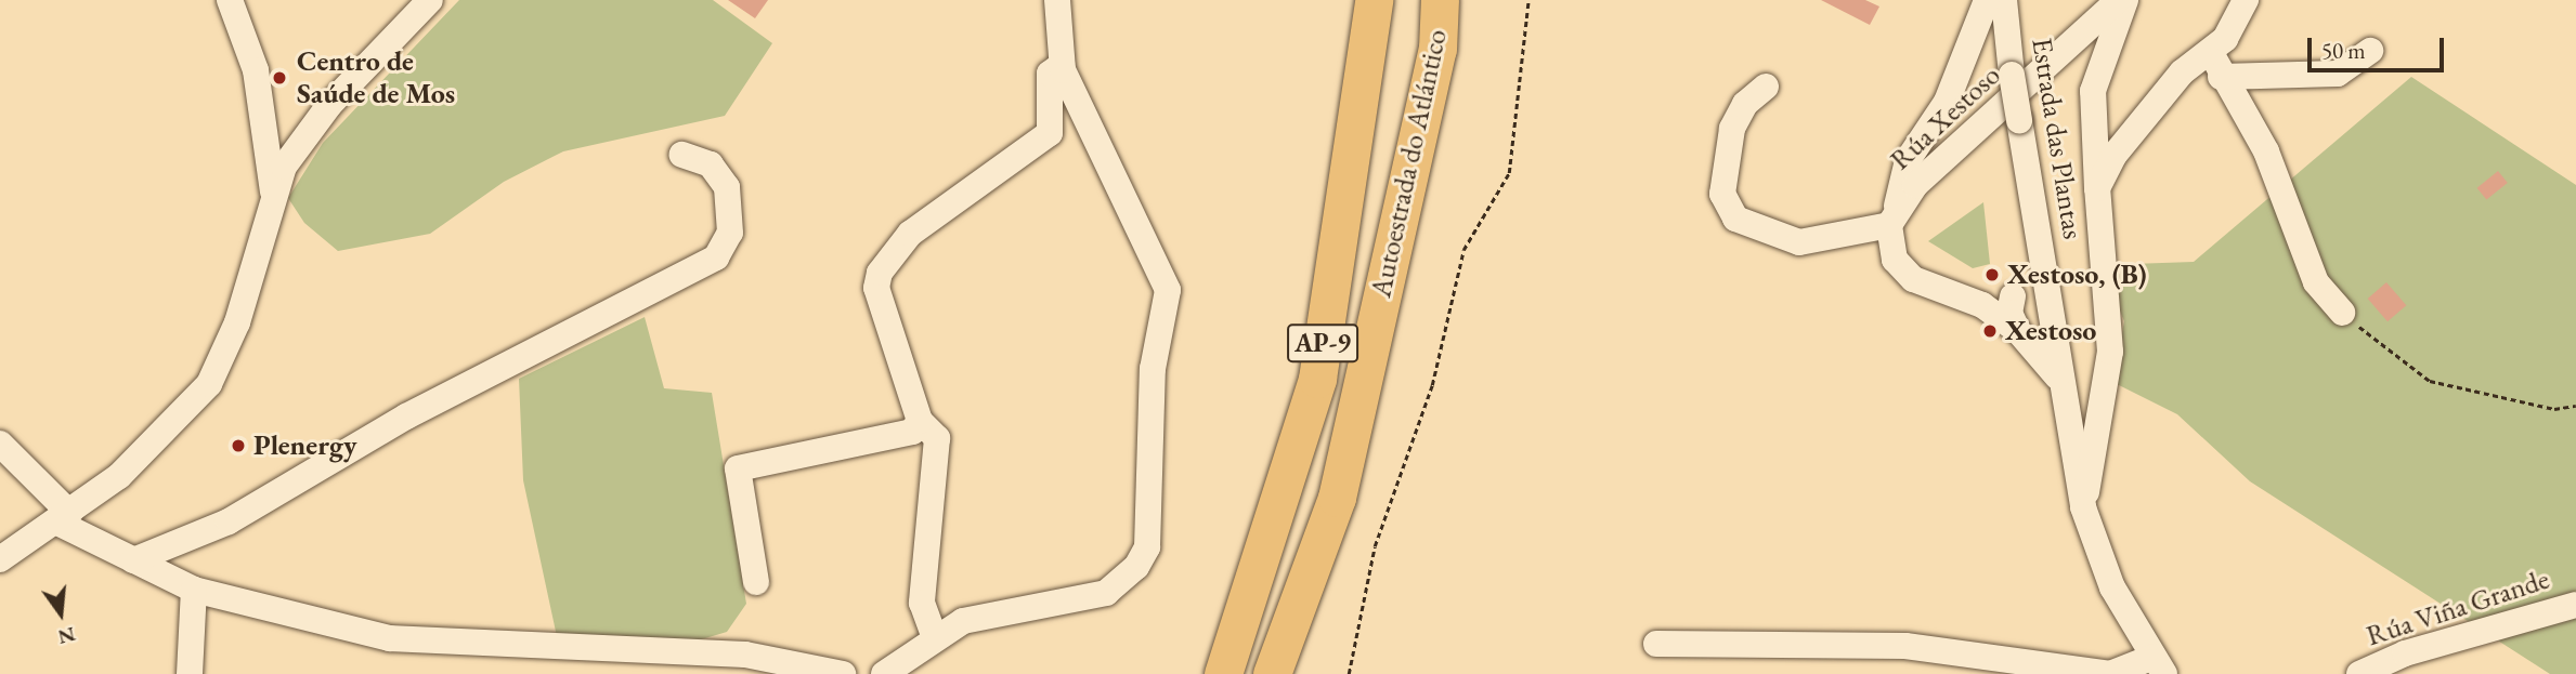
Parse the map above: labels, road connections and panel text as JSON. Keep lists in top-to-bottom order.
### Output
{
  "streets": {
    "highway": ["Autoestrada do Atlántico", "AP-9"],
    "street": ["Rúa Xestoso", "Estrada das Plantas", "Rúa Viña Grande"]
  },
  "places": [
    "Centro de Saúde de Mos",
    "Xestoso, (B)",
    "Xestoso",
    "Plenergy"
  ],
  "scale_bar": "50 m",
  "north": "bottom"
}
